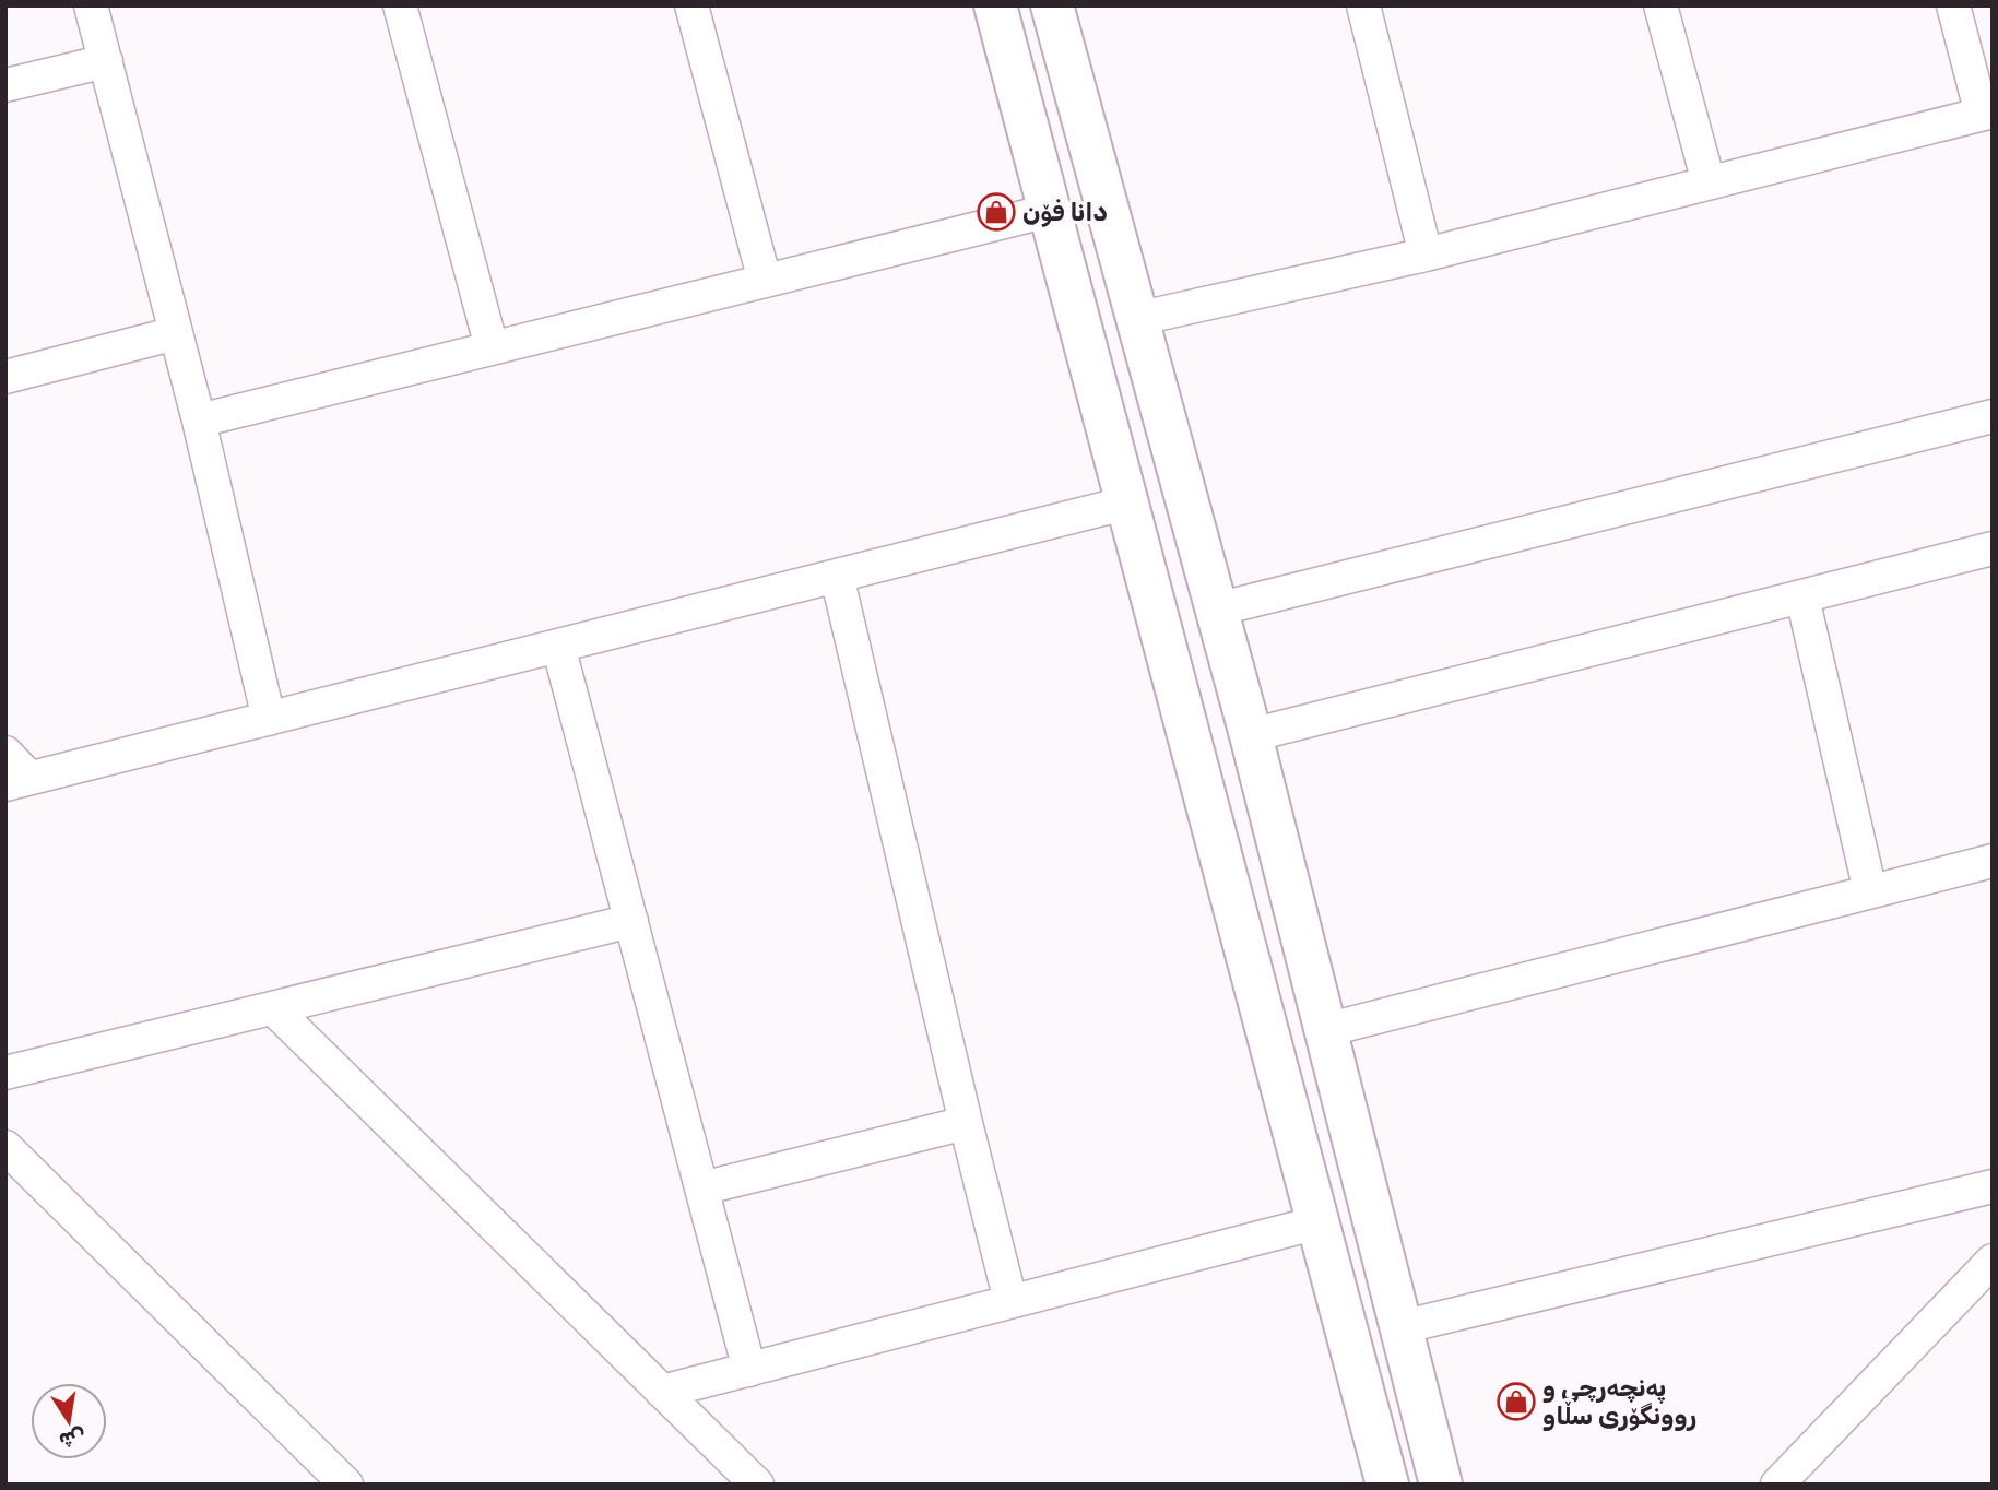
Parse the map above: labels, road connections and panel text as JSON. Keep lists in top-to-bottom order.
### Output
{
  "places": {
    "shop": ["دانا فۆن", "پەنچەرچی و روونگۆری سڵاو"]
  },
  "north": "bottom"
}
